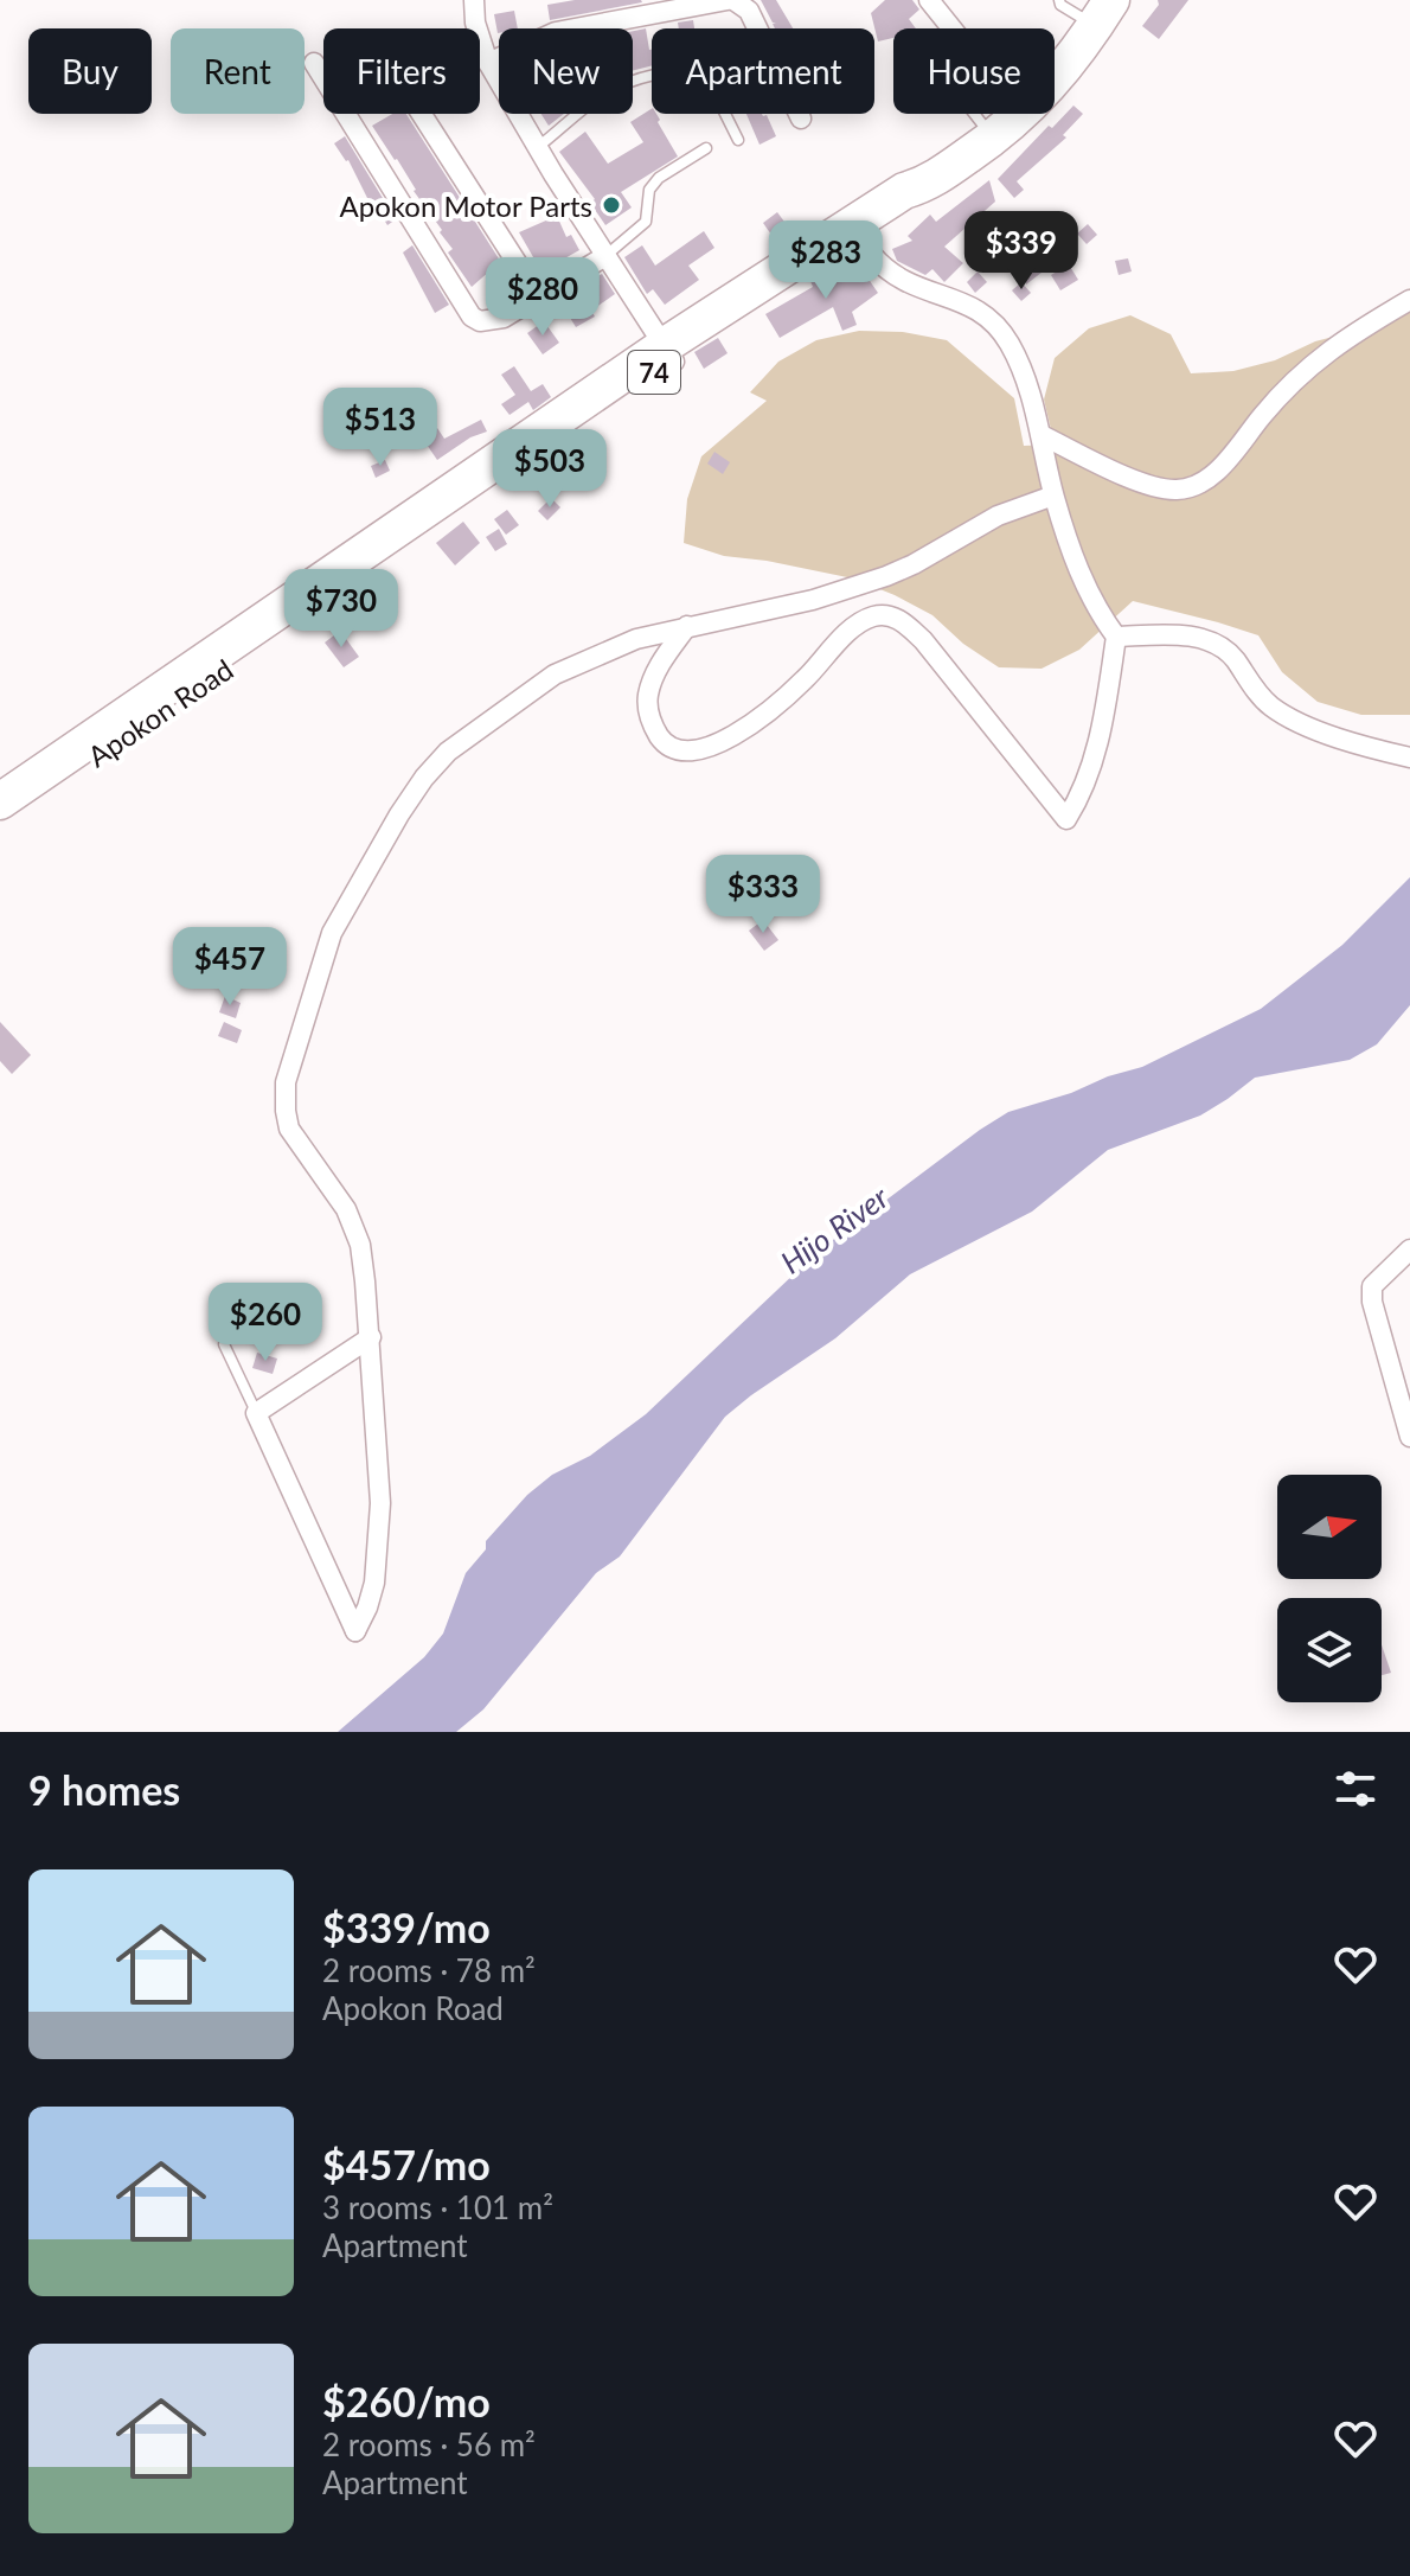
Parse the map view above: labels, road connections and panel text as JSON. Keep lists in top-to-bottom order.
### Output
{
  "streets": {
    "highway": ["74", "Apokon Road"]
  },
  "water": ["Hijo River"],
  "places": ["Apokon Motor Parts"],
  "north": "right",
  "page": {
    "chip": [
      "Buy",
      "Rent",
      "Filters",
      "New",
      "Apartment",
      "House"
    ],
    "price": [
      "$339",
      "$283",
      "$280",
      "$513",
      "$503",
      "$730",
      "$333",
      "$457",
      "$260"
    ],
    "heading": "9 homes",
    "list": [
      {
        "name": "$339/mo",
        "note": "2 rooms · 78 m² · Apokon Road"
      },
      {
        "name": "$457/mo",
        "note": "3 rooms · 101 m² · Apartment"
      },
      {
        "name": "$260/mo",
        "note": "2 rooms · 56 m² · Apartment"
      }
    ]
  }
}
